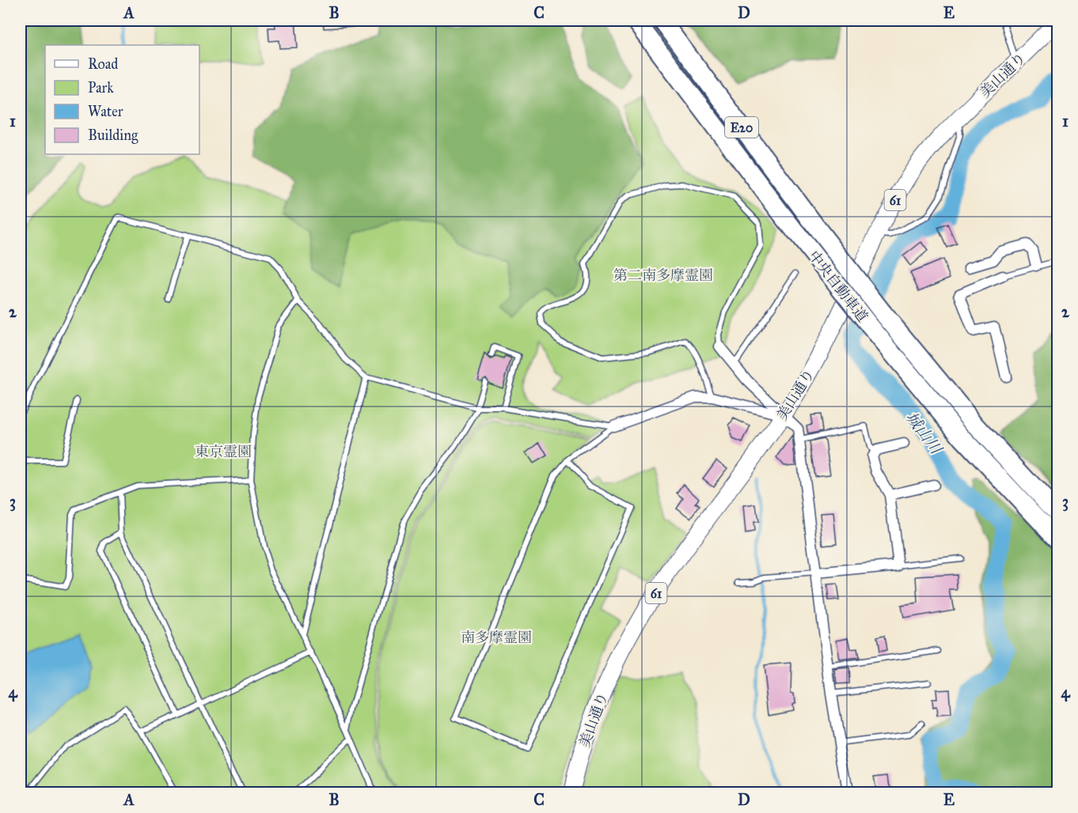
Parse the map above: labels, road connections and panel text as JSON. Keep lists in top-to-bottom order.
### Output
{
  "streets": {
    "highway": ["E20", "中央自動車道"],
    "main road": ["美山通り", "61"]
  },
  "water": ["城山川"],
  "parks": ["第二南多摩霊園", "東京霊園", "南多摩霊園"],
  "legend": [
    "Road",
    "Park",
    "Water",
    "Building"
  ],
  "grid": {
    "columns": [
      "A",
      "B",
      "C",
      "D",
      "E"
    ],
    "rows": [
      "1",
      "2",
      "3",
      "4"
    ]
  }
}
